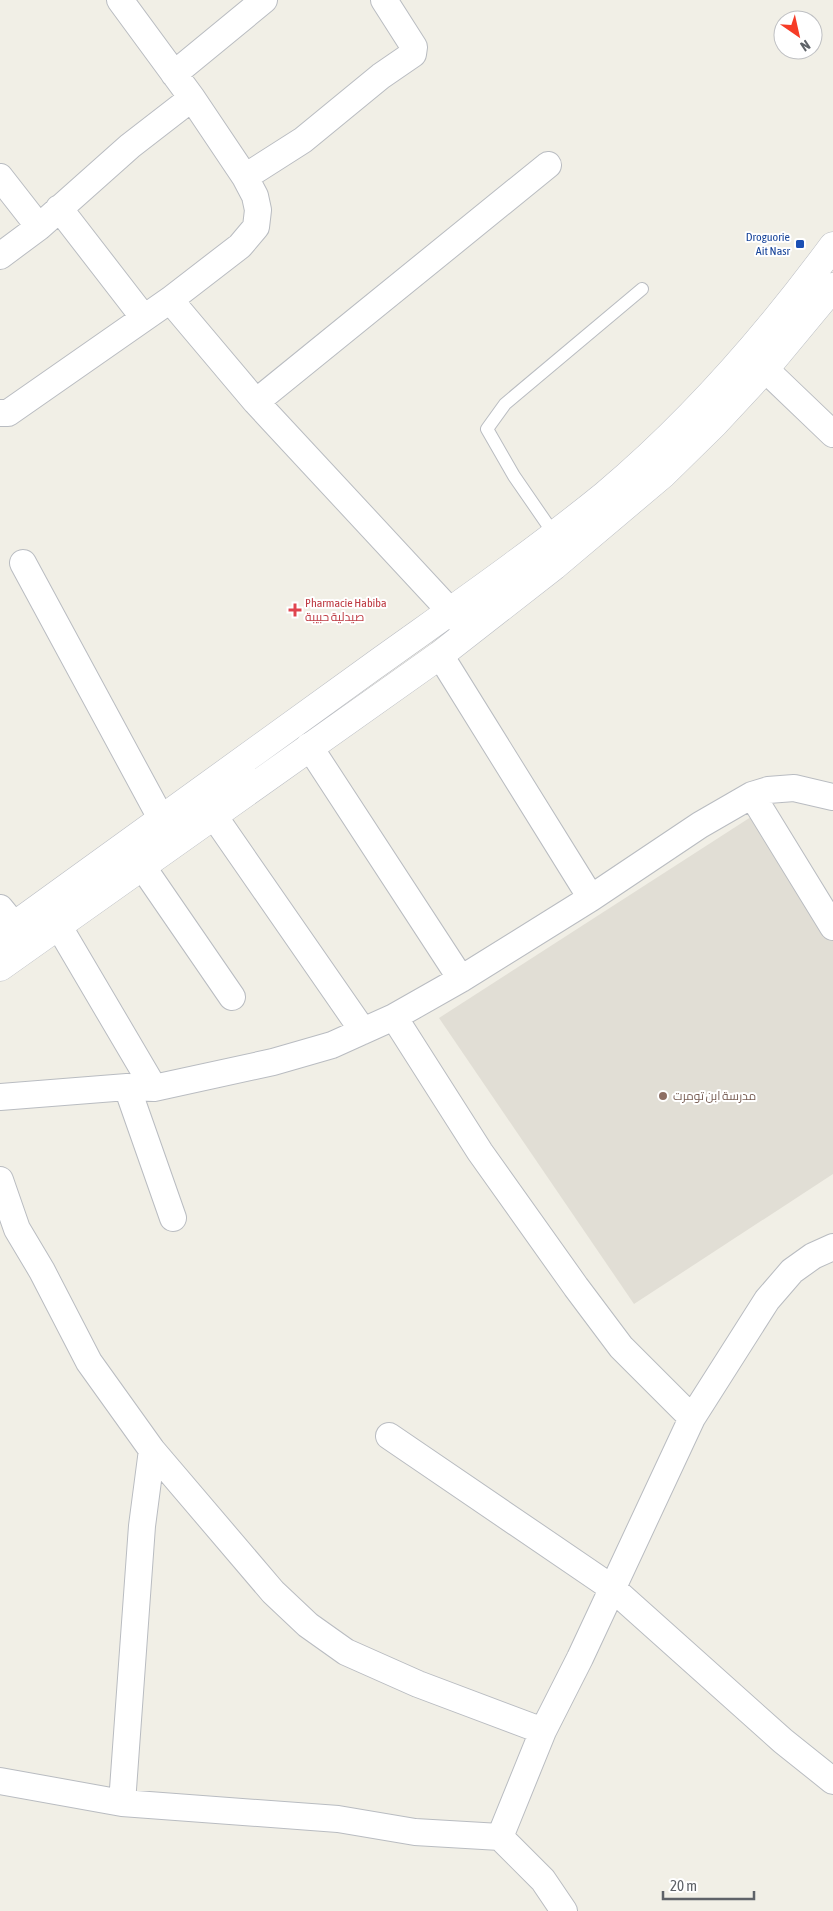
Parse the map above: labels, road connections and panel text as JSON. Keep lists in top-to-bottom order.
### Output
{
  "places": {
    "transit": ["Droguorie Ait Nasr"],
    "health": ["Pharmacie Habiba صيدلية حبيبة"],
    "other": ["مدرسة ابن تومرت"]
  },
  "scale_bar": "20 m",
  "north": "bottom right"
}
